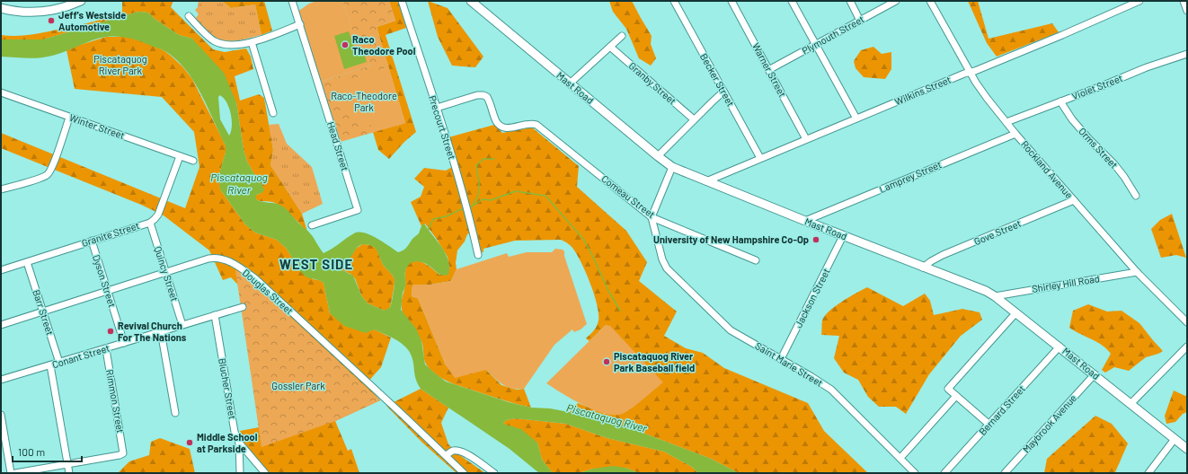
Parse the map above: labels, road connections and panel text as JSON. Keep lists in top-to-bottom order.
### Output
{
  "streets": {
    "main road": ["Mast Road"],
    "street": [
      "Plymouth Street",
      "Warner Street",
      "Becker Street",
      "Granby Street",
      "Violet Street",
      "Wilkins Street",
      "Winter Street",
      "Precourt Street",
      "Head Street",
      "Orms Street",
      "Rockland Avenue",
      "Lamprey Street",
      "Comeau Street",
      "Gove Street",
      "Granite Street",
      "Quincy Street",
      "Dyson Street",
      "Shirley Hill Road",
      "Douglas Street",
      "Jackson Street",
      "Barr Street",
      "Conant Street",
      "Saint Marie Street",
      "Blucher Street",
      "Rimmon Street",
      "Bernard Street",
      "Maybrook Avenue"
    ]
  },
  "crossings": [
    ["Plymouth Street", "Warner Street"],
    ["Warner Street", "Wilkins Street"],
    ["Becker Street", "Wilkins Street"],
    ["Violet Street", "Orms Street"],
    ["Violet Street", "Rockland Avenue"],
    ["Mast Road", "Wilkins Street"],
    ["Mast Road", "Lamprey Street"],
    ["Mast Road", "Gove Street"],
    ["Mast Road", "Shirley Hill Road"],
    ["Mast Road", "Jackson Street"],
    ["Mast Road", "Bernard Street"],
    ["Mast Road", "Maybrook Avenue"],
    ["Wilkins Street", "Rockland Avenue"],
    ["Winter Street", "Granite Street"],
    ["Precourt Street", "Comeau Street"],
    ["Rockland Avenue", "Lamprey Street"],
    ["Rockland Avenue", "Gove Street"],
    ["Rockland Avenue", "Shirley Hill Road"],
    ["Comeau Street", "Saint Marie Street"],
    ["Granite Street", "Quincy Street"],
    ["Granite Street", "Dyson Street"],
    ["Granite Street", "Barr Street"],
    ["Quincy Street", "Douglas Street"],
    ["Quincy Street", "Conant Street"],
    ["Dyson Street", "Douglas Street"],
    ["Dyson Street", "Conant Street"],
    ["Douglas Street", "Barr Street"],
    ["Jackson Street", "Saint Marie Street"],
    ["Barr Street", "Conant Street"],
    ["Conant Street", "Blucher Street"],
    ["Conant Street", "Rimmon Street"]
  ],
  "districts": ["WEST SIDE"],
  "water": ["Piscataquog River"],
  "parks": ["Piscataquog River Park", "Raco-Theodore Park", "Gossler Park"],
  "places": [
    "Jeff's Westside Automotive",
    "Raco Theodore Pool",
    "University of New Hampshire Co-Op",
    "Revival Church For The Nations",
    "Piscataquog River Park Baseball field",
    "Middle School at Parkside"
  ],
  "scale_bar": "100 m"
}
